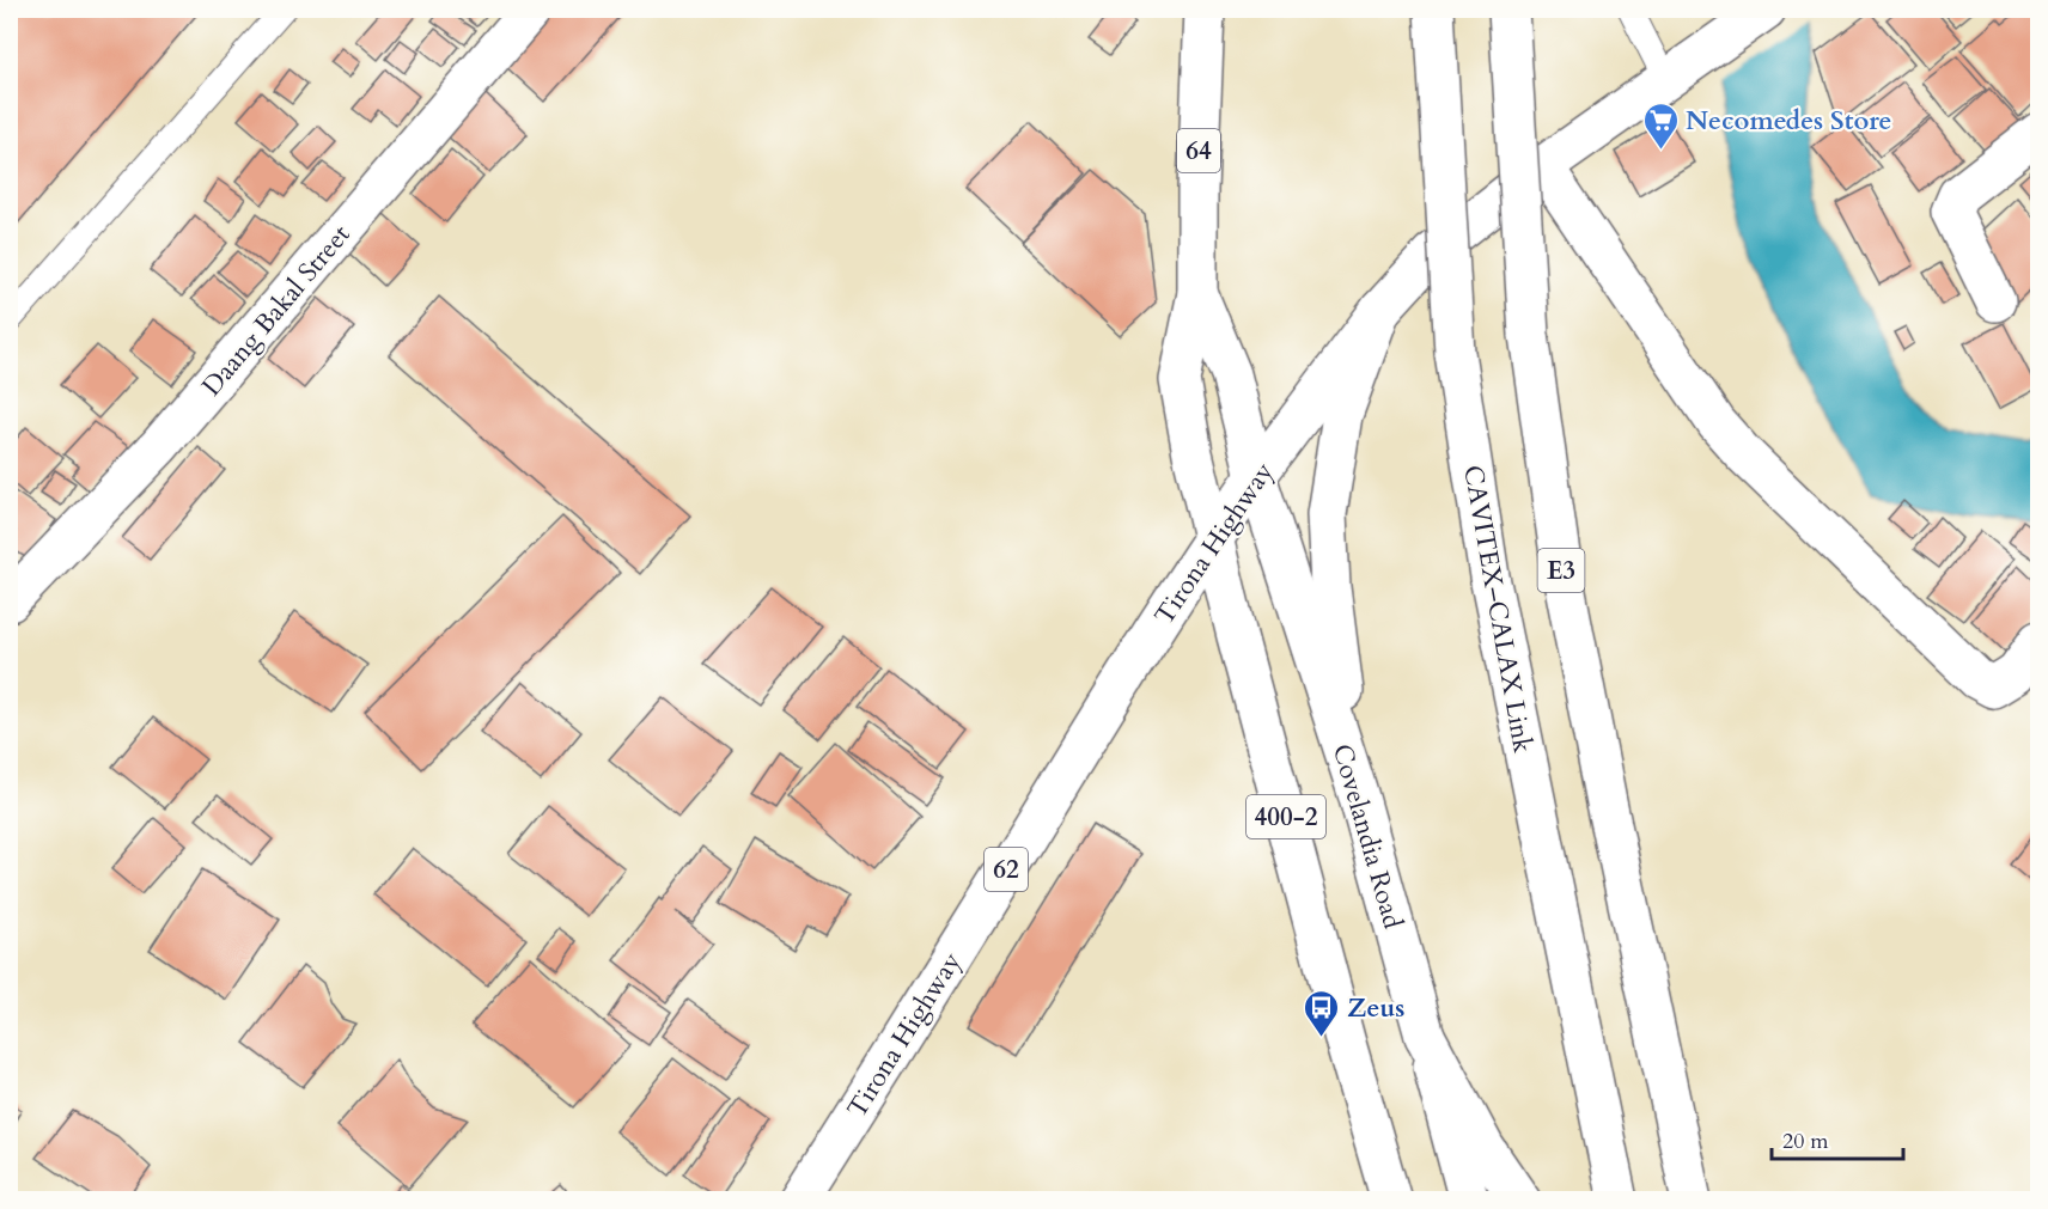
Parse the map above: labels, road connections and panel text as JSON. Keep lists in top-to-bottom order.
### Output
{
  "streets": {
    "main road": [
      "64",
      "Daang Bakal Street",
      "Tirona Highway",
      "E3",
      "CAVITEX–CALAX Link",
      "400-2",
      "Covelandia Road",
      "62"
    ]
  },
  "crossings": [
    ["64", "Tirona Highway"],
    ["64", "400-2"],
    ["64", "Covelandia Road"],
    ["Tirona Highway", "400-2"],
    ["Tirona Highway", "Covelandia Road"],
    ["400-2", "Covelandia Road"]
  ],
  "places": {
    "supermarket": ["Necomedes Store"],
    "bus stop": ["Zeus"]
  },
  "scale_bar": "20 m"
}
